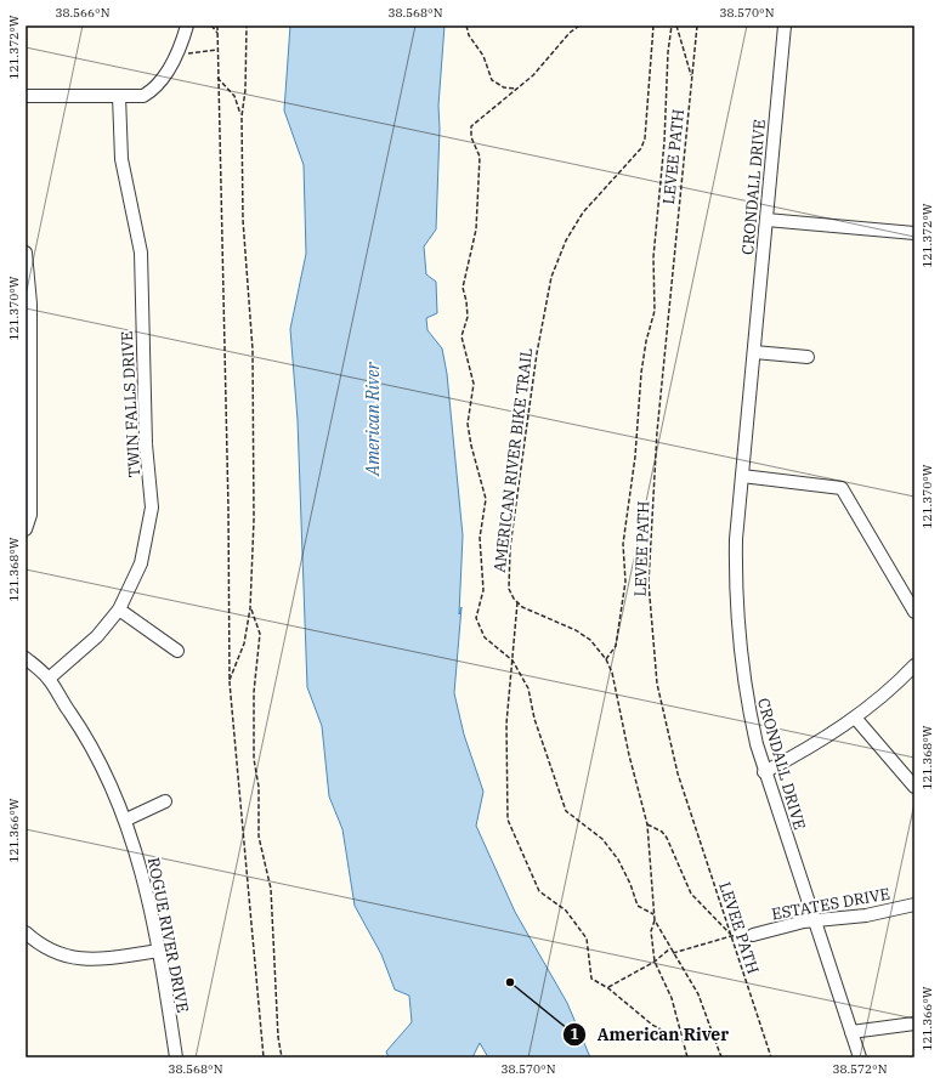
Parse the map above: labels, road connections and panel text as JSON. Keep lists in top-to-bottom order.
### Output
{
  "streets": {
    "street": [
      "CRONDALL DRIVE",
      "TWIN FALLS DRIVE",
      "ESTATES DRIVE",
      "ROGUE RIVER DRIVE"
    ],
    "path": ["LEVEE PATH", "AMERICAN RIVER BIKE TRAIL"]
  },
  "crossings": [
    ["CRONDALL DRIVE", "ESTATES DRIVE"],
    ["TWIN FALLS DRIVE", "ROGUE RIVER DRIVE"]
  ],
  "water": ["American River"],
  "places": ["American River"],
  "coordinates": [
    "38.566°N",
    "38.568°N",
    "38.570°N",
    "121.372°W",
    "121.370°W",
    "121.368°W",
    "121.366°W",
    "38.572°N"
  ]
}
